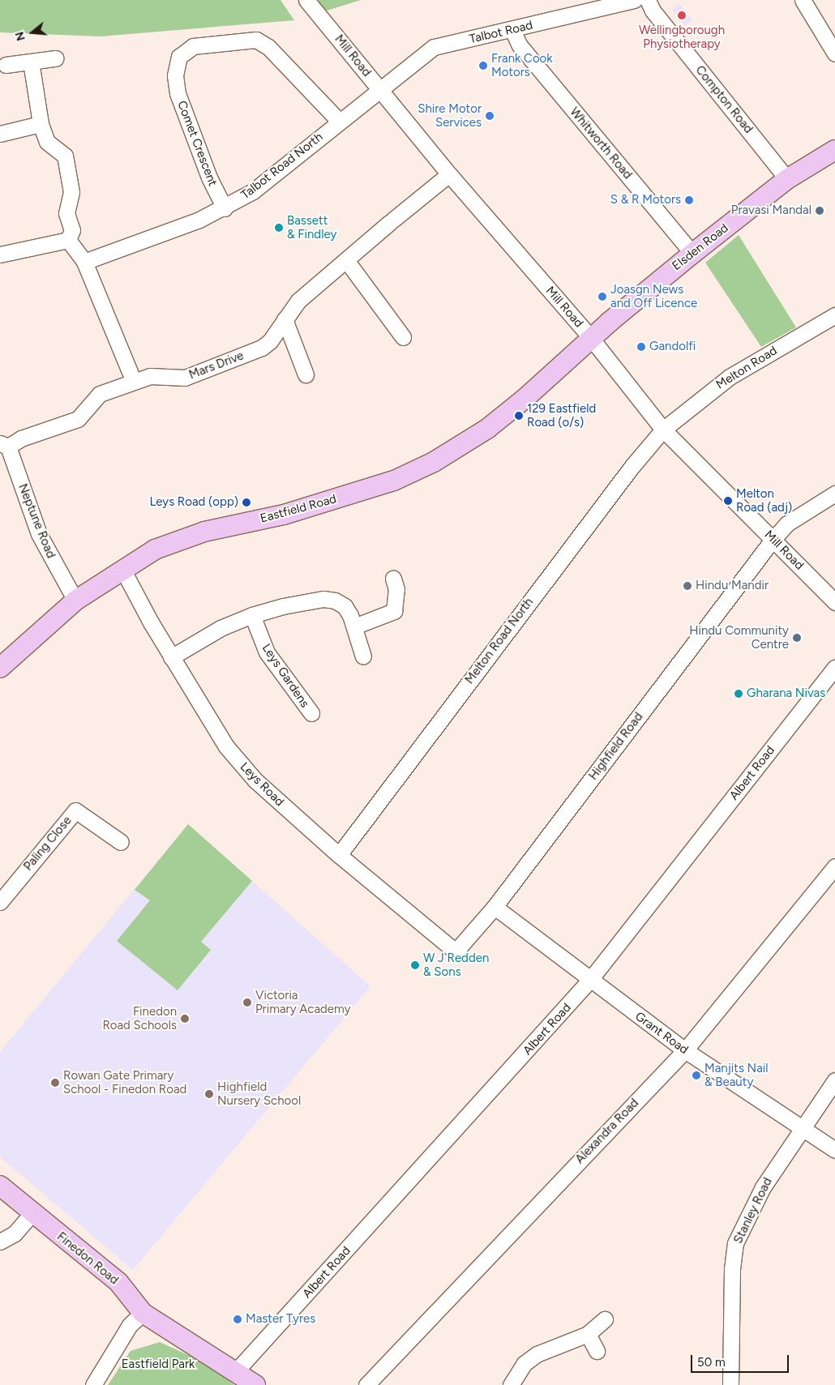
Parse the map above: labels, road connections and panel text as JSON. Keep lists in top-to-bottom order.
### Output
{
  "streets": {
    "main road": ["Elsden Road", "Eastfield Road", "Finedon Road"],
    "street": [
      "Talbot Road",
      "Mill Road",
      "Compton Road",
      "Comet Crescent",
      "Whitworth Road",
      "Talbot Road North",
      "Mars Drive",
      "Melton Road",
      "Neptune Road",
      "Melton Road North",
      "Leys Gardens",
      "Highfield Road",
      "Albert Road",
      "Leys Road",
      "Paling Close",
      "Grant Road",
      "Alexandra Road",
      "Stanley Road"
    ]
  },
  "crossings": [
    ["Talbot Road", "Mill Road"],
    ["Talbot Road", "Whitworth Road"],
    ["Talbot Road", "Talbot Road North"],
    ["Mill Road", "Talbot Road North"],
    ["Mill Road", "Elsden Road"],
    ["Mill Road", "Mars Drive"],
    ["Mill Road", "Melton Road"],
    ["Mill Road", "Eastfield Road"],
    ["Mill Road", "Melton Road North"],
    ["Mill Road", "Highfield Road"],
    ["Compton Road", "Elsden Road"],
    ["Comet Crescent", "Talbot Road North"],
    ["Whitworth Road", "Elsden Road"],
    ["Elsden Road", "Eastfield Road"],
    ["Mars Drive", "Neptune Road"],
    ["Melton Road", "Melton Road North"],
    ["Eastfield Road", "Neptune Road"],
    ["Eastfield Road", "Leys Road"],
    ["Melton Road North", "Leys Road"],
    ["Highfield Road", "Leys Road"],
    ["Highfield Road", "Grant Road"],
    ["Albert Road", "Grant Road"],
    ["Albert Road", "Finedon Road"],
    ["Grant Road", "Alexandra Road"],
    ["Grant Road", "Stanley Road"]
  ],
  "parks": ["Eastfield Park"],
  "places": [
    "Wellingborough Physiotherapy",
    "Frank Cook Motors",
    "Shire Motor Services",
    "S & R Motors",
    "Pravasi Mandal",
    "Bassett & Findley",
    "Joasgn News and Off Licence",
    "Gandolfi",
    "129 Eastfield Road (o/s)",
    "Melton Road (adj)",
    "Leys Road (opp)",
    "Hindu Mandir",
    "Hindu Community Centre",
    "Gharana Nivas",
    "W J Redden & Sons",
    "Victoria Primary Academy",
    "Finedon Road Schools",
    "Manjits Nail & Beauty",
    "Rowan Gate Primary School - Finedon Road",
    "Highfield Nursery School",
    "Master Tyres"
  ],
  "scale_bar": "50 m",
  "north": "left"
}
